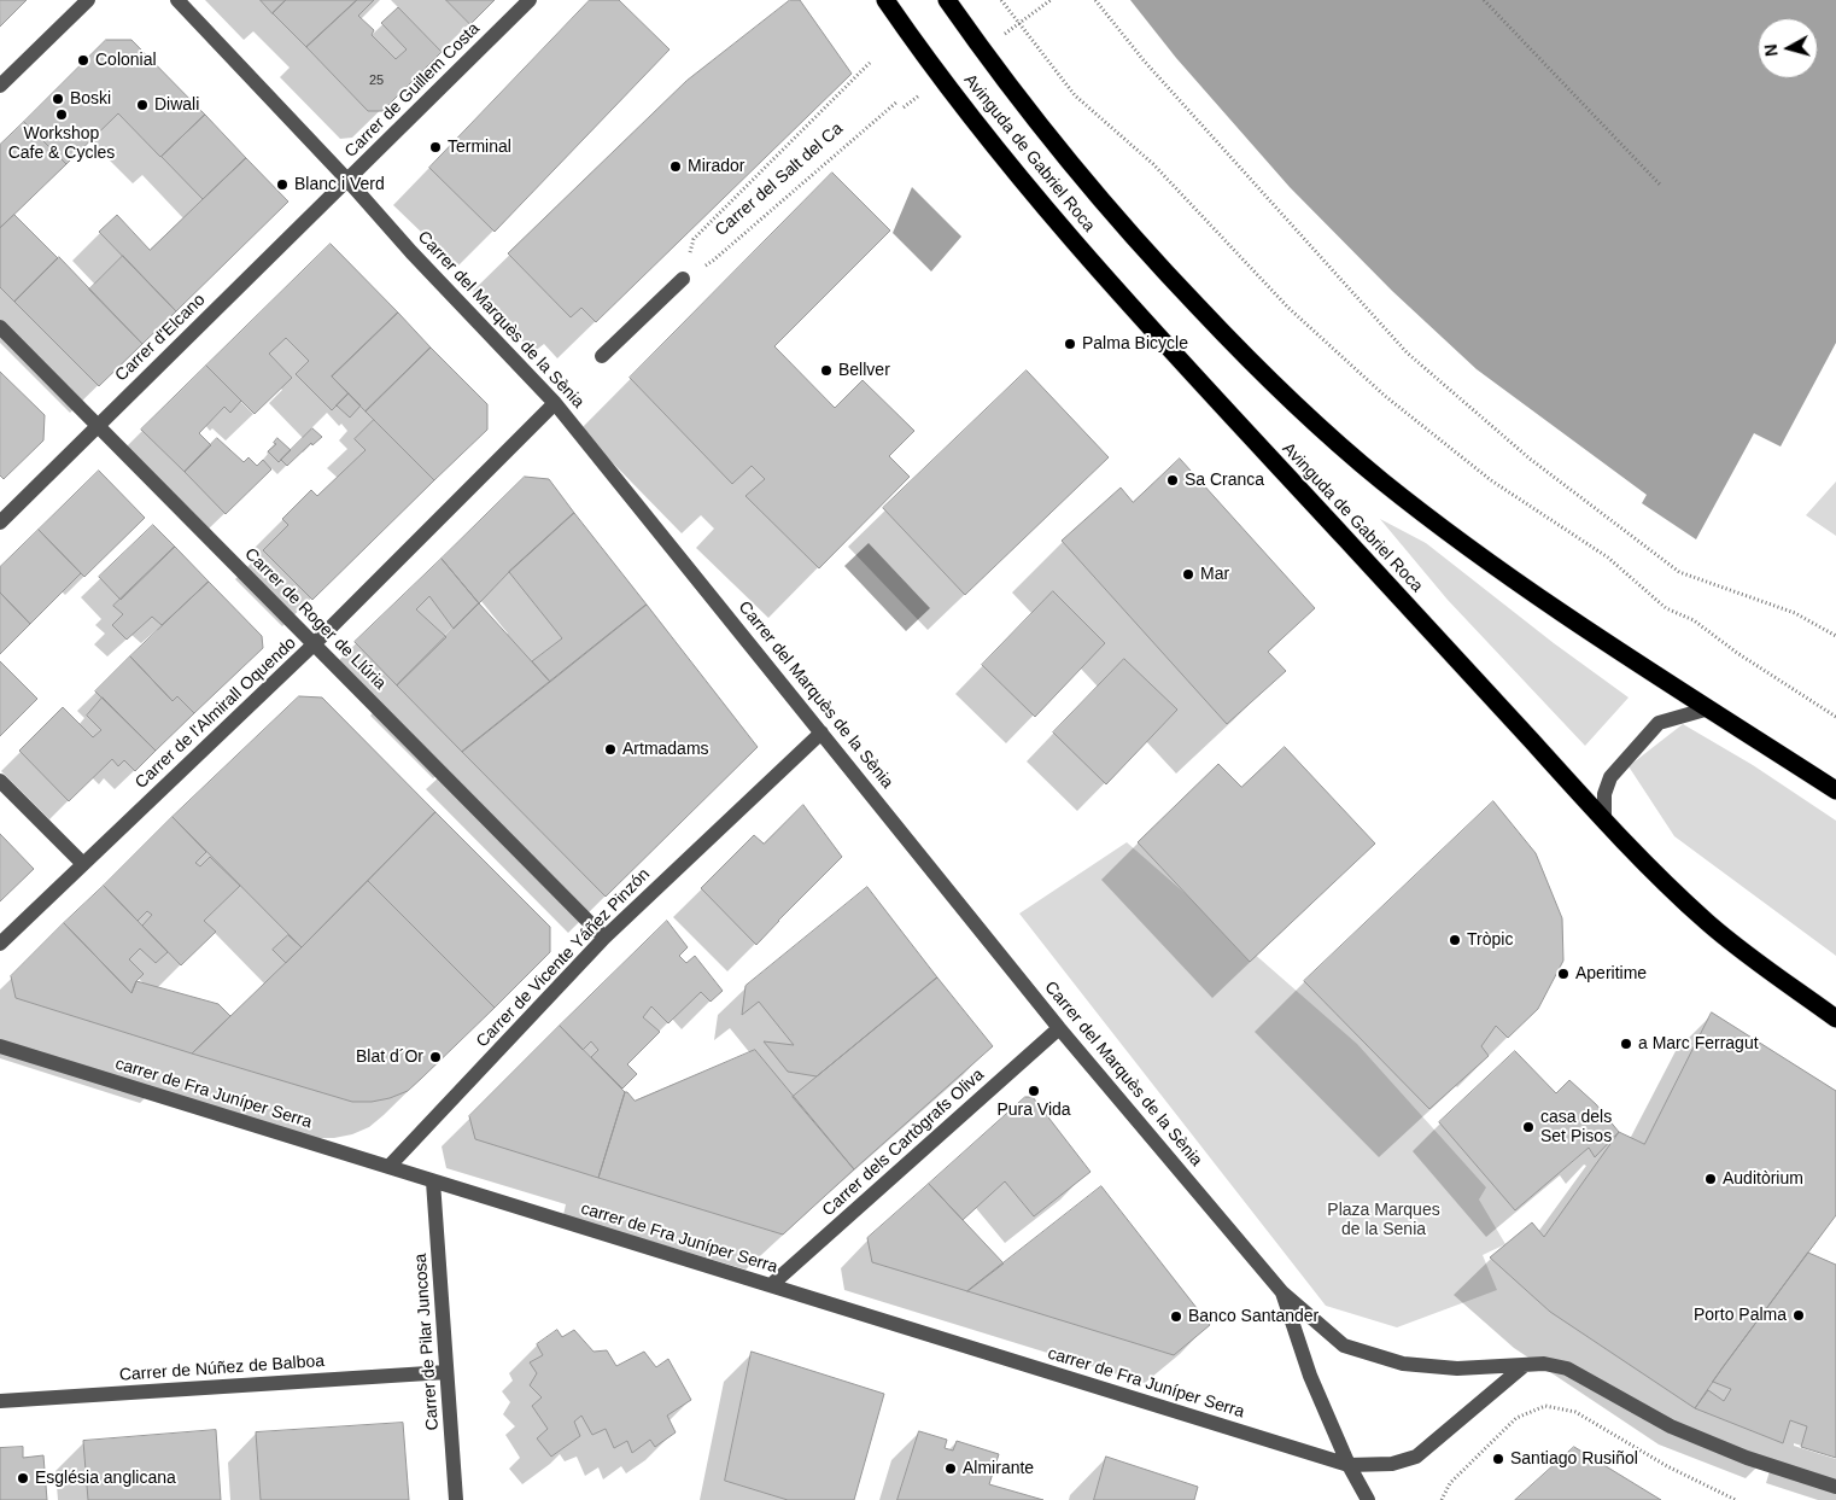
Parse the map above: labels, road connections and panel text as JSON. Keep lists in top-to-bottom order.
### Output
{
  "streets": {
    "highway": ["Avinguda de Gabriel Roca"],
    "street": [
      "Carrer de Guillem Costa",
      "Carrer del Marquès de la Sènia",
      "Carrer d'Elcano",
      "Carrer de Roger de Llúria",
      "Carrer de l'Almirall Oquendo",
      "Carrer de Vicente Yáñez Pinzón",
      "carrer de Fra Juníper Serra",
      "Carrer dels Cartògrafs Oliva",
      "Carrer de Pilar Juncosa",
      "Carrer de Núñez de Balboa"
    ],
    "path": ["Carrer del Salt del Ca"]
  },
  "crossings": [
    ["Carrer de Guillem Costa", "Carrer del Marquès de la Sènia"],
    ["Carrer de Guillem Costa", "Carrer d'Elcano"],
    ["Carrer del Marquès de la Sènia", "Carrer d'Elcano"],
    ["Carrer del Marquès de la Sènia", "Carrer de l'Almirall Oquendo"],
    ["Carrer del Marquès de la Sènia", "Carrer de Vicente Yáñez Pinzón"],
    ["Carrer del Marquès de la Sènia", "carrer de Fra Juníper Serra"],
    ["Carrer del Marquès de la Sènia", "Carrer dels Cartògrafs Oliva"],
    ["Carrer d'Elcano", "Carrer de Roger de Llúria"],
    ["Carrer de Roger de Llúria", "Carrer de l'Almirall Oquendo"],
    ["Carrer de Roger de Llúria", "Carrer de Vicente Yáñez Pinzón"],
    ["Carrer de Vicente Yáñez Pinzón", "carrer de Fra Juníper Serra"],
    ["carrer de Fra Juníper Serra", "Carrer dels Cartògrafs Oliva"],
    ["carrer de Fra Juníper Serra", "Carrer de Pilar Juncosa"],
    ["Carrer de Pilar Juncosa", "Carrer de Núñez de Balboa"]
  ],
  "parks": ["Plaza Marques de la Senia"],
  "places": [
    "Colonial",
    "Boski",
    "Diwali",
    "Workshop Cafe & Cycles",
    "Terminal",
    "Mirador",
    "Blanc i Verd",
    "Palma Bicycle",
    "Bellver",
    "Sa Cranca",
    "Mar",
    "Artmadams",
    "Tròpic",
    "Aperitime",
    "a Marc Ferragut",
    "Blat d´Or",
    "Pura Vida",
    "casa dels Set Pisos",
    "Auditòrium",
    "Porto Palma",
    "Banco Santander",
    "Santiago Rusiñol",
    "Almirante",
    "Església anglicana"
  ],
  "house_numbers": ["25"],
  "north": "left"
}
